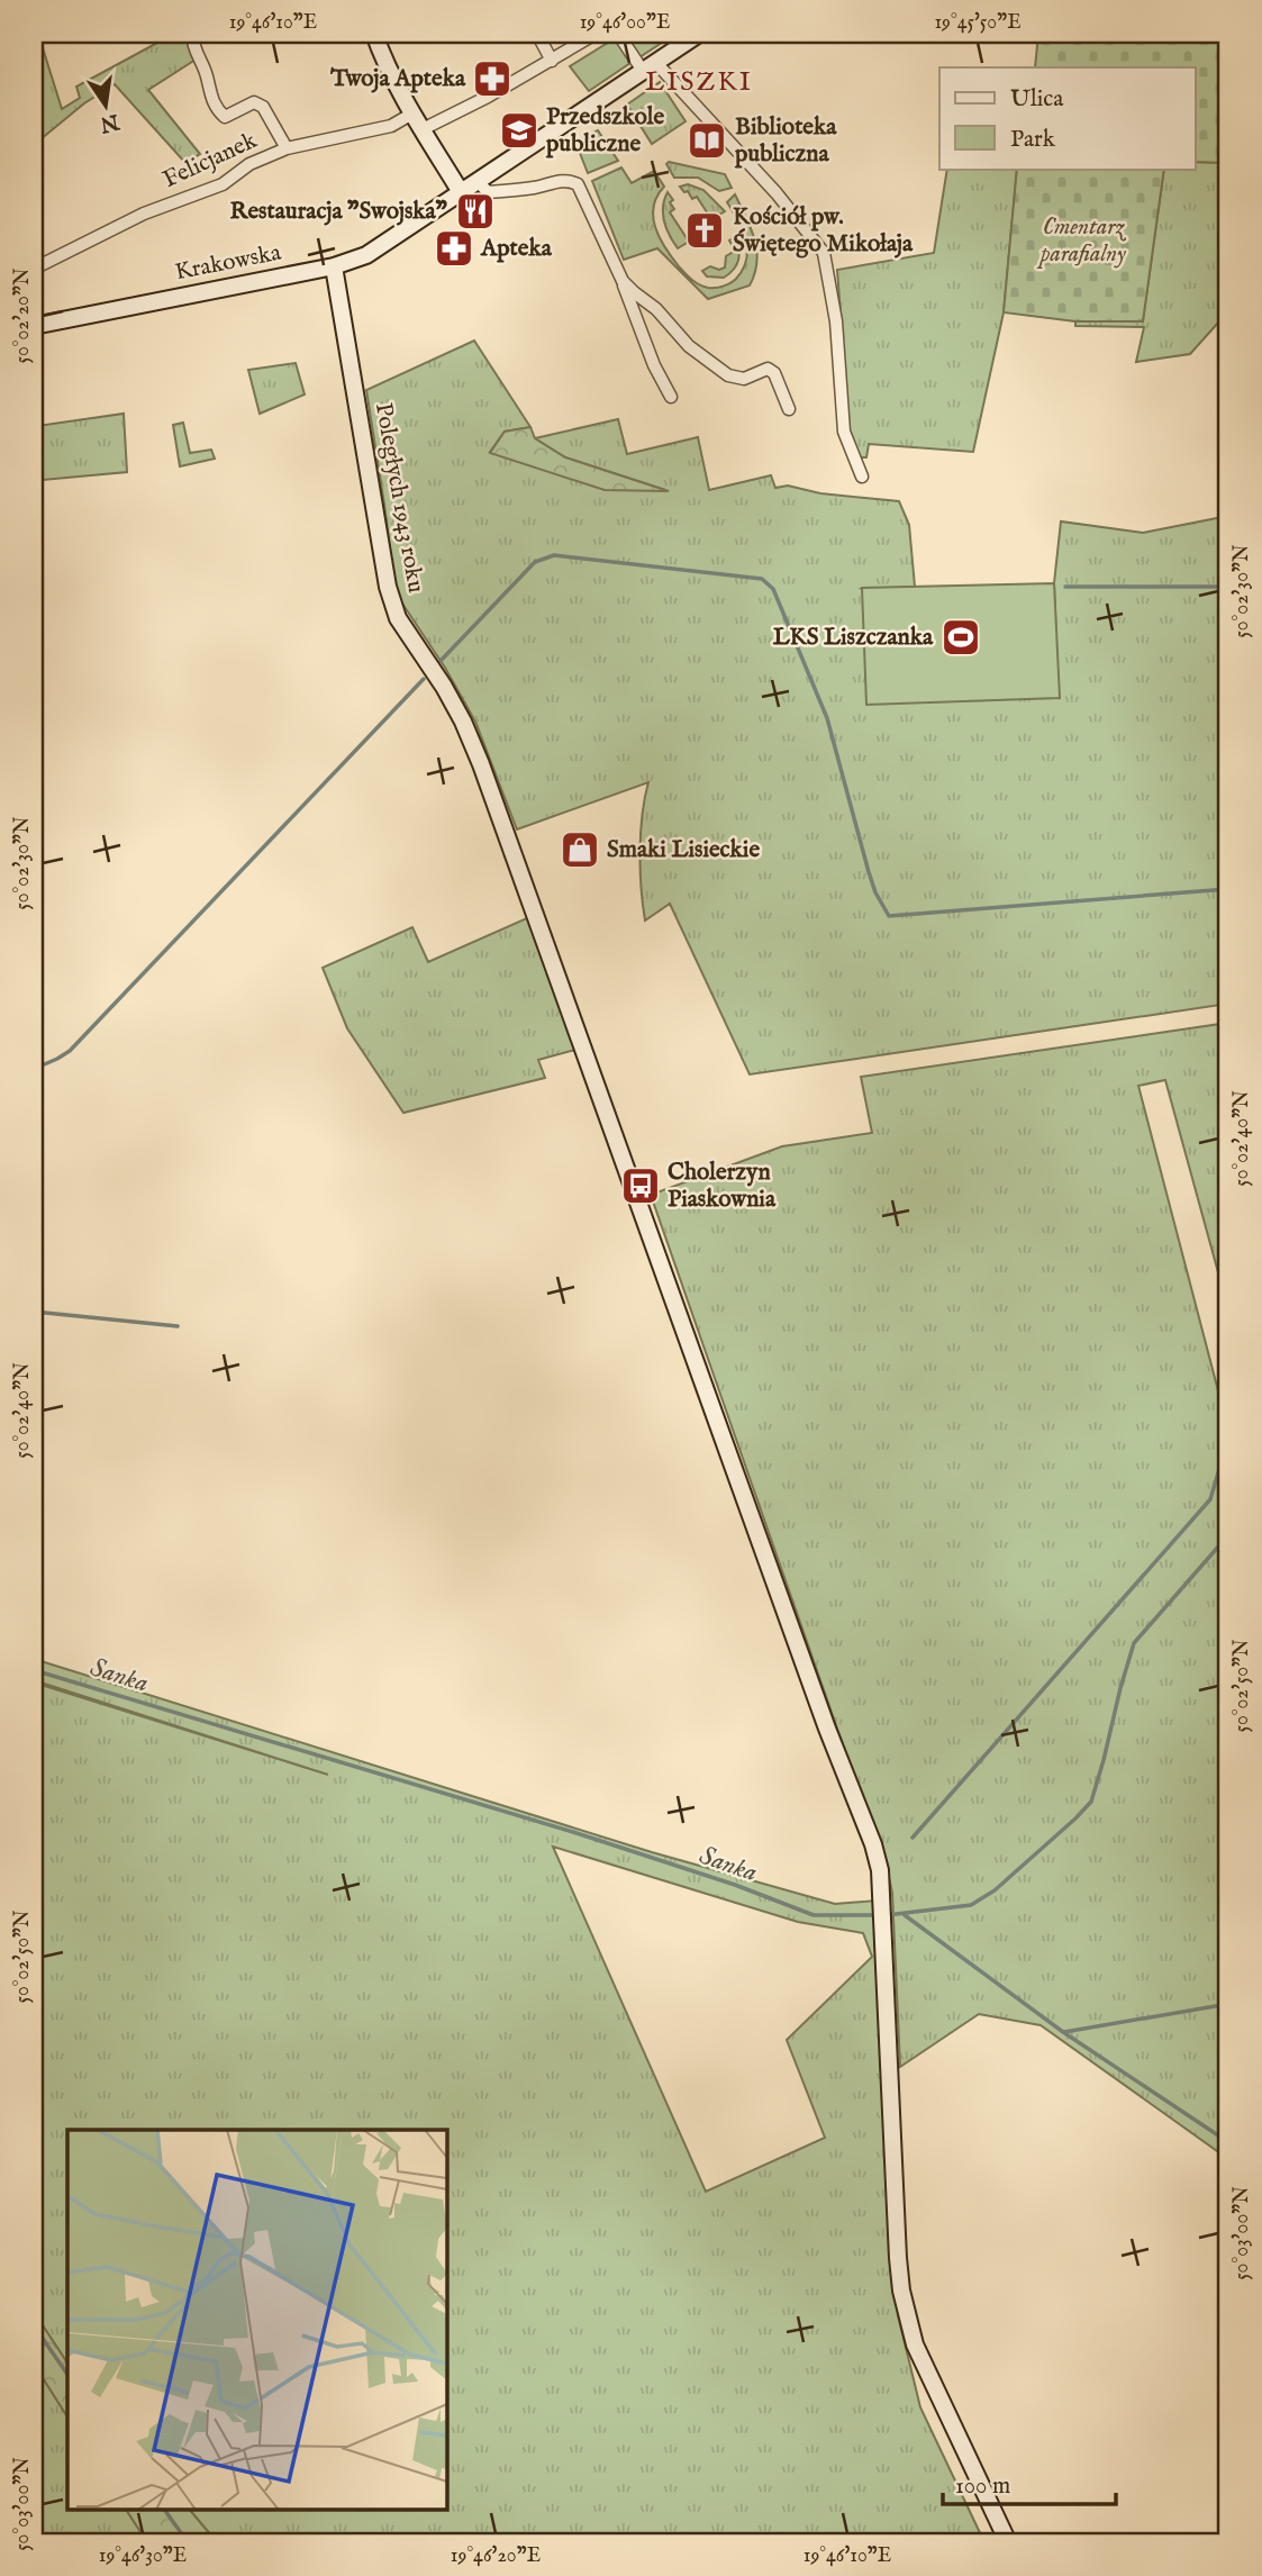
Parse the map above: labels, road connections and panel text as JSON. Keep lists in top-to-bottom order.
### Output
{
  "streets": {
    "street": ["Felicjanek", "Krakowska", "Poległych 1943 roku"]
  },
  "crossings": [
    ["Krakowska", "Poległych 1943 roku"]
  ],
  "districts": ["LISZKI"],
  "water": ["Sanka"],
  "parks": ["Cmentarz parafialny"],
  "places": {
    "pharmacy": ["Twoja Apteka", "Apteka"],
    "school or university": ["Przedszkole publiczne"],
    "library": ["Biblioteka publiczna"],
    "restaurant": ["Restauracja \"Swojska\""],
    "church": ["Kościół pw. Świętego Mikołaja"],
    "sports": ["LKS Liszczanka"],
    "shop": ["Smaki Lisieckie"],
    "bus stop": ["Cholerzyn Piaskownia"]
  },
  "legend": ["Ulica", "Park"],
  "scale_bar": "100 m",
  "north": "bottom",
  "coordinates": [
    "19°46'10\"E",
    "19°46'00\"E",
    "19°45'50\"E",
    "50°02'20\"N",
    "50°02'30\"N",
    "50°02'40\"N",
    "50°02'50\"N",
    "50°03'00\"N",
    "19°46'30\"E",
    "19°46'20\"E"
  ]
}
